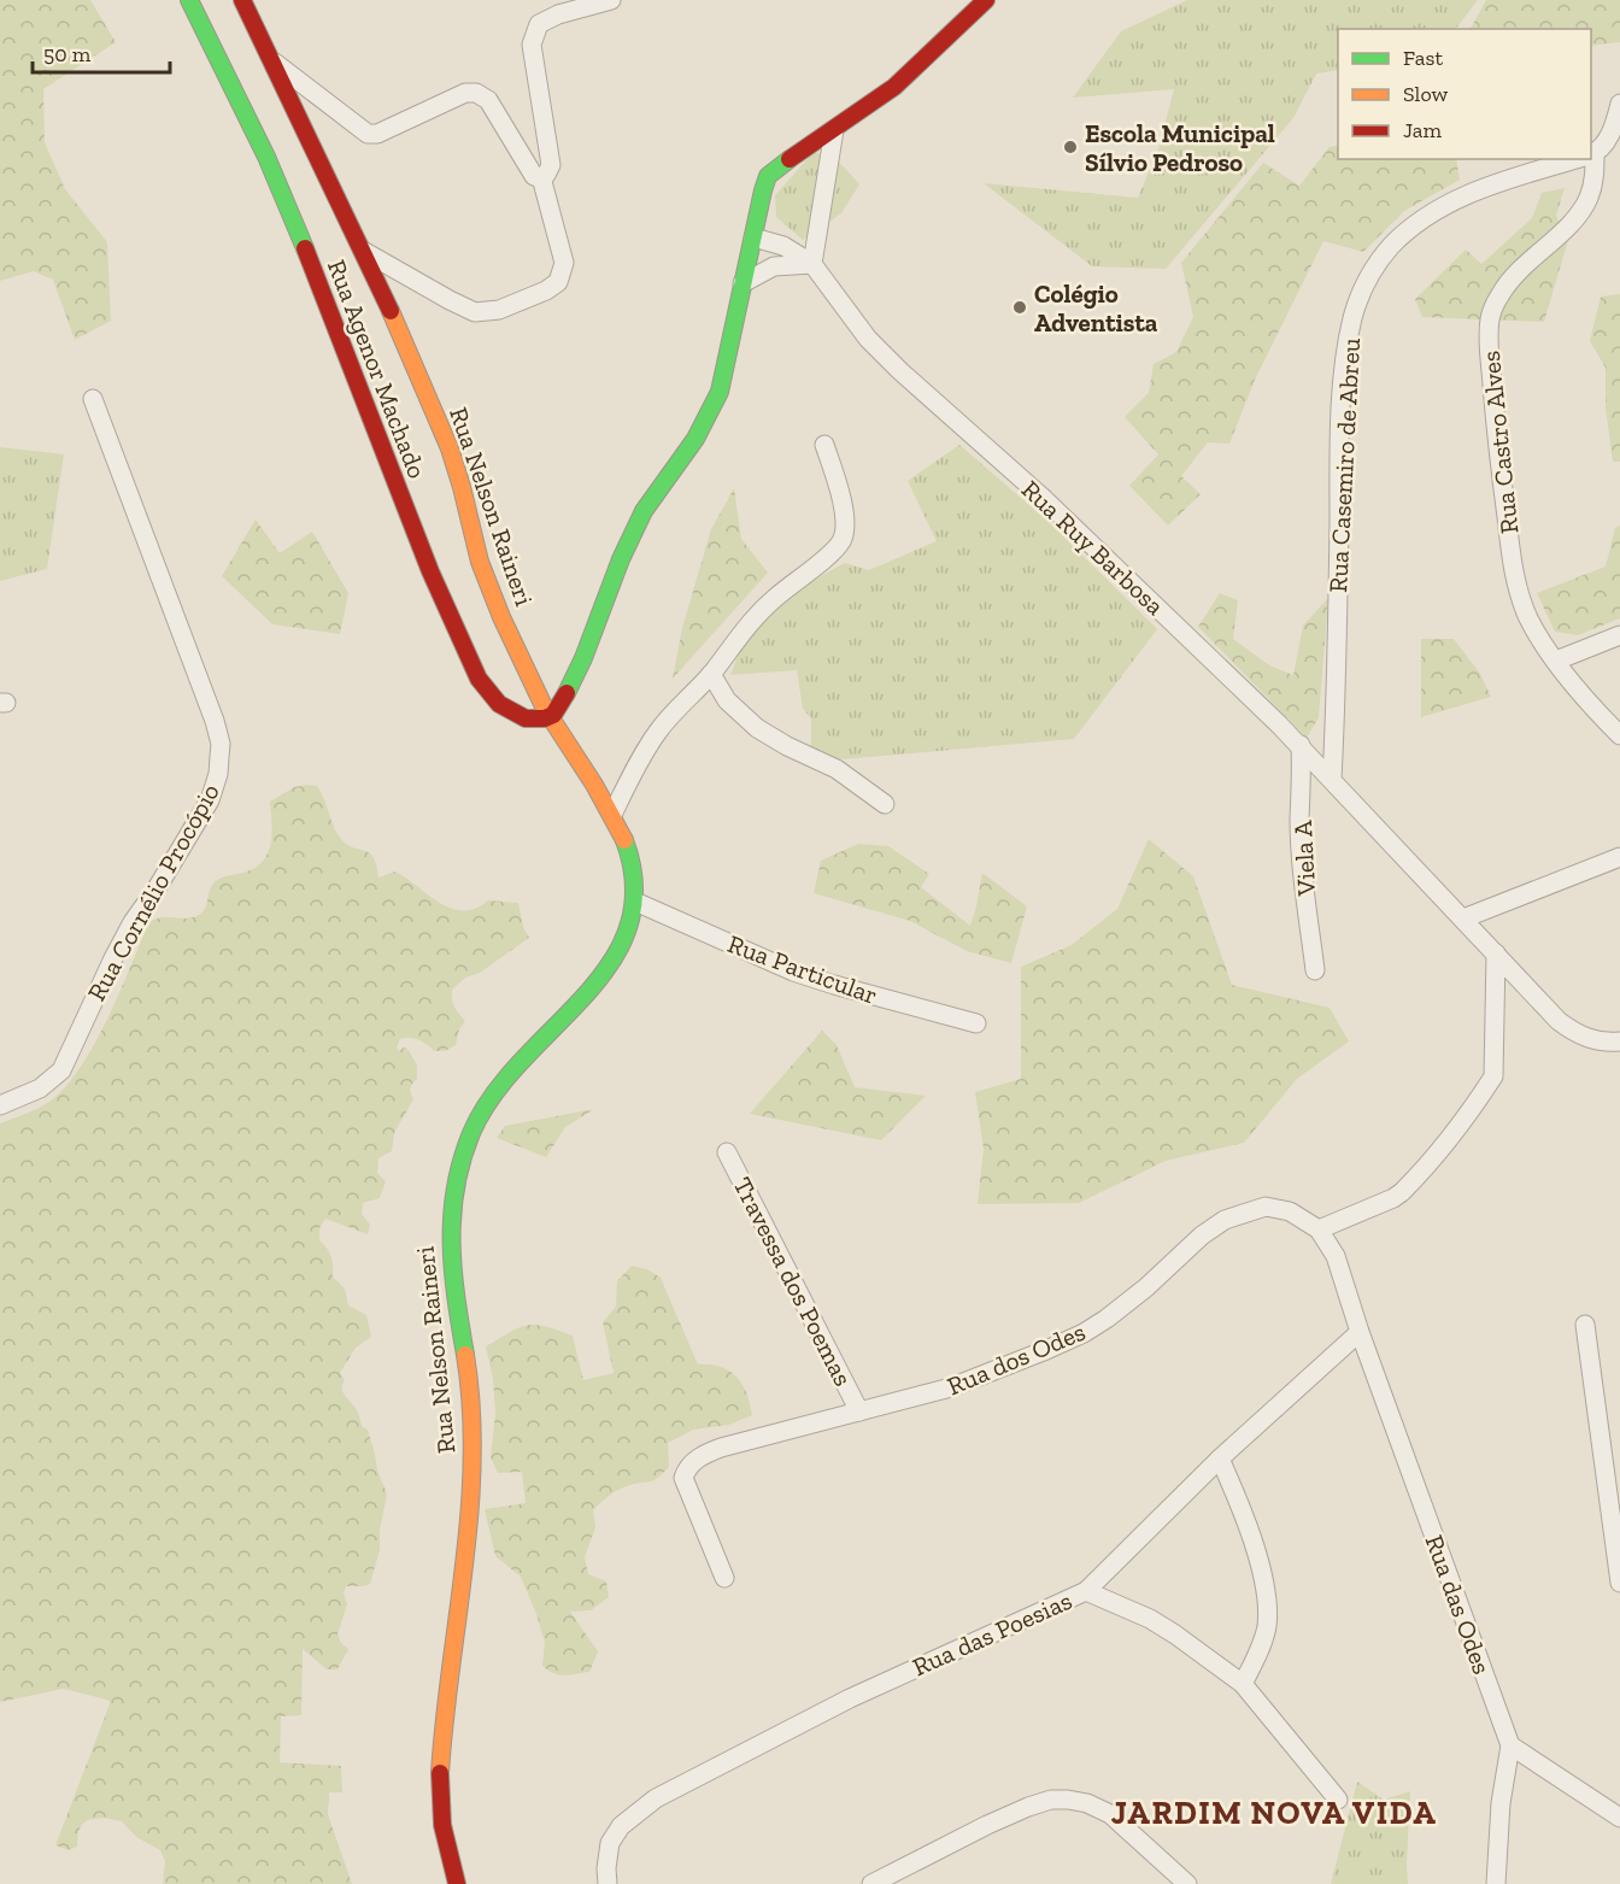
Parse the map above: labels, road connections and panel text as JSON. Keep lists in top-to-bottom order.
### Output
{
  "streets": {
    "main road": ["Rua Agenor Machado", "Rua Nelson Raineri"],
    "street": [
      "Rua Castro Alves",
      "Rua Casemiro de Abreu",
      "Rua Ruy Barbosa",
      "Viela A",
      "Rua Cornélio Procópio",
      "Rua Particular",
      "Travessa dos Poemas",
      "Rua dos Odes",
      "Rua das Odes",
      "Rua das Poesias"
    ]
  },
  "crossings": [
    ["Rua Agenor Machado", "Rua Nelson Raineri"],
    ["Rua Casemiro de Abreu", "Rua Ruy Barbosa"],
    ["Rua Nelson Raineri", "Rua Particular"],
    ["Rua Ruy Barbosa", "Viela A"],
    ["Travessa dos Poemas", "Rua dos Odes"],
    ["Rua dos Odes", "Rua das Odes"],
    ["Rua dos Odes", "Rua das Poesias"],
    ["Rua das Odes", "Rua das Poesias"]
  ],
  "districts": ["JARDIM NOVA VIDA"],
  "places": ["Escola Municipal Sílvio Pedroso", "Colégio Adventista"],
  "legend": ["Fast", "Slow", "Jam"],
  "scale_bar": "50 m"
}
